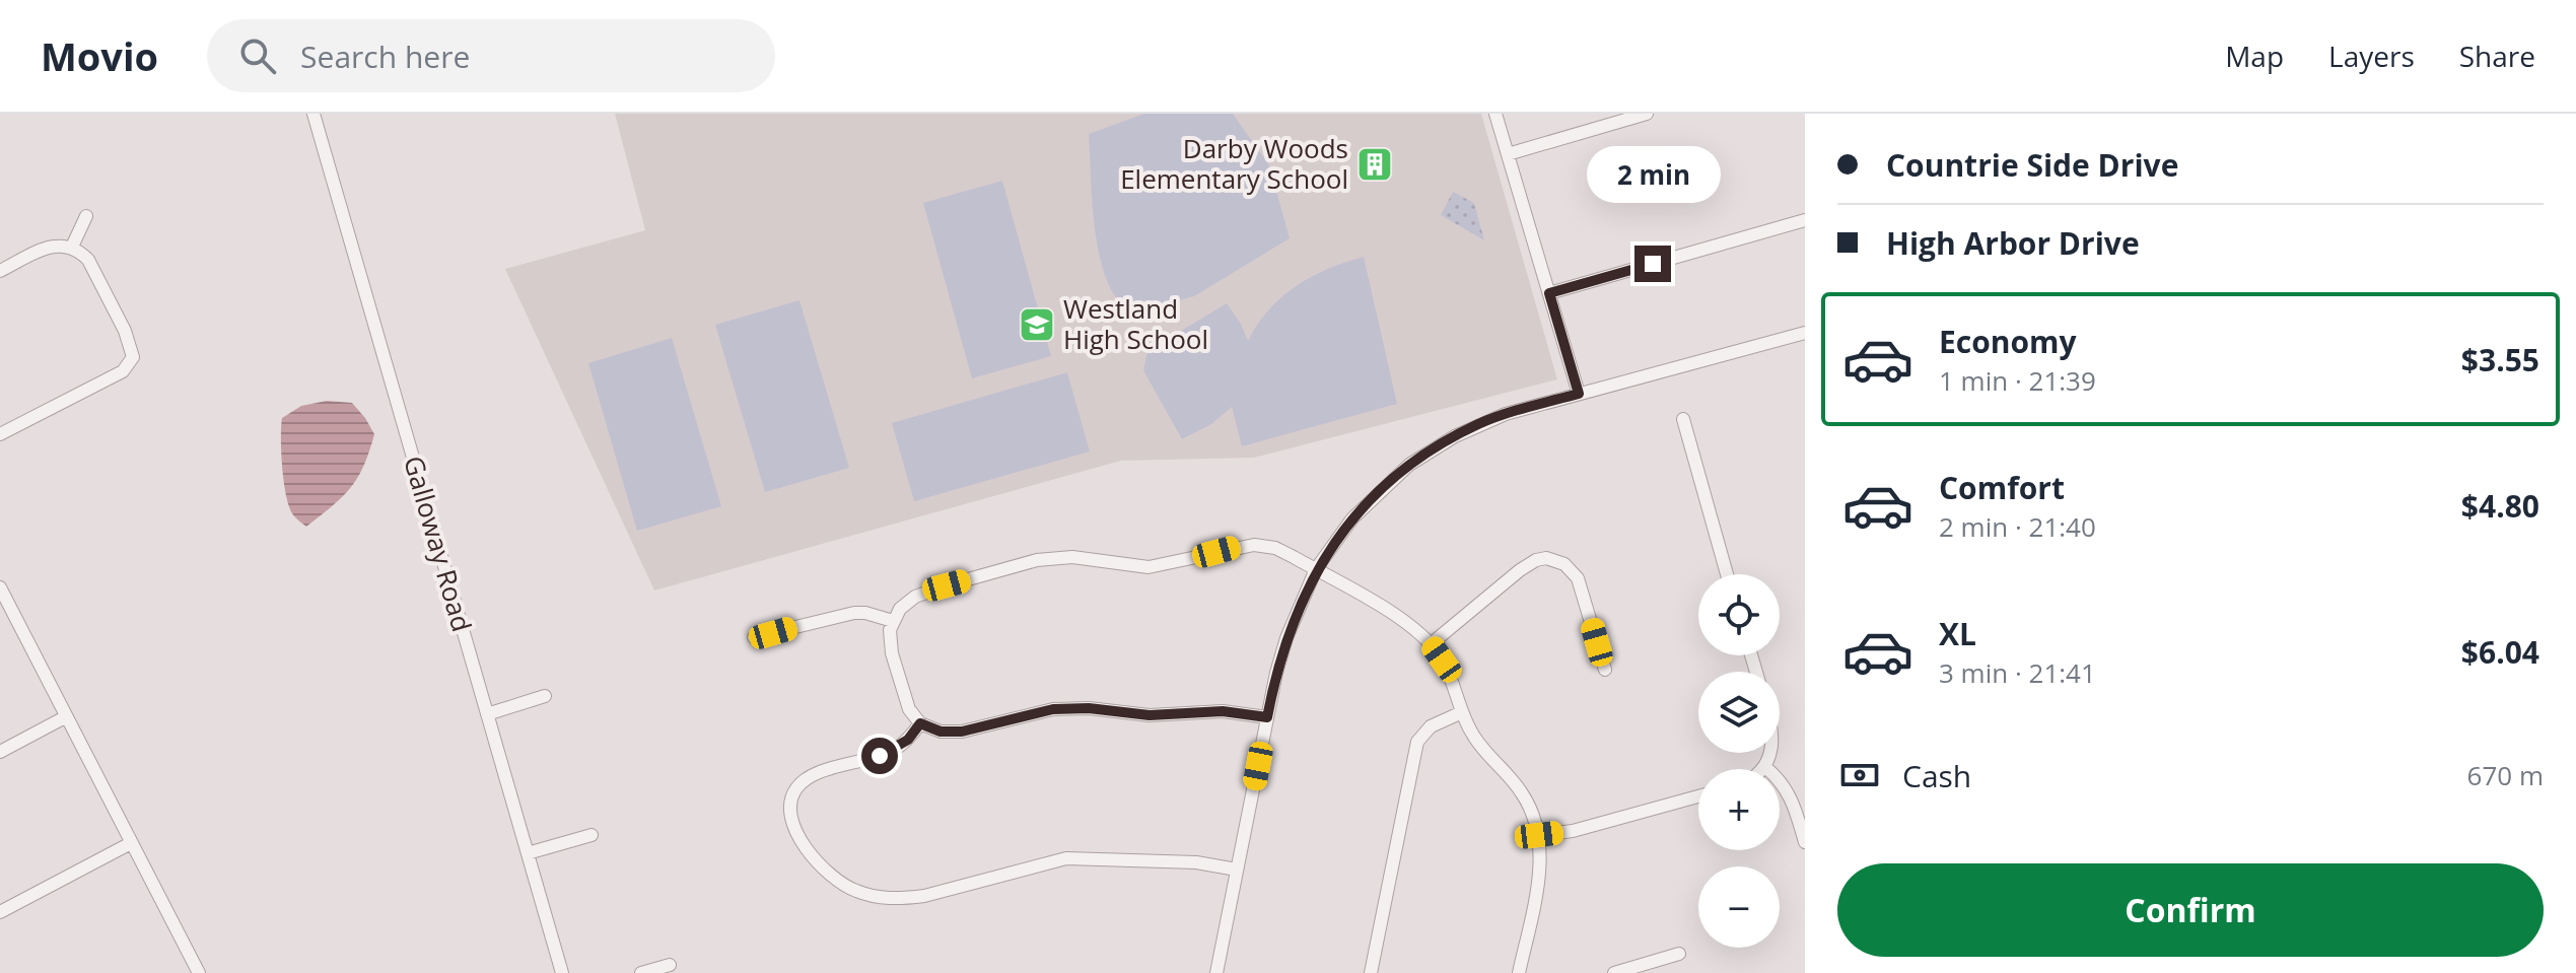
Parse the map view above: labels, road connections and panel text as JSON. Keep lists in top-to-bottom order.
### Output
{
  "streets": {
    "street": ["Galloway Road"]
  },
  "places": {
    "building": ["Darby Woods Elementary School"],
    "school or university": ["Westland High School"]
  },
  "page": {
    "header": "Movio",
    "search": "Search here",
    "nav": ["Map", "Layers", "Share"],
    "banner": ["Countrie Side Drive", "High Arbor Drive"],
    "bubble": "2 min",
    "list": [
      {
        "name": "Economy",
        "note": "1 min · 21:39",
        "value": "$3.55"
      },
      {
        "name": "Comfort",
        "note": "2 min · 21:40",
        "value": "$4.80"
      },
      {
        "name": "XL",
        "note": "3 min · 21:41",
        "value": "$6.04"
      }
    ],
    "map_buttons": ["+", "−"],
    "pay": ["Cash", "670 m"],
    "buttons": "Confirm"
  }
}
